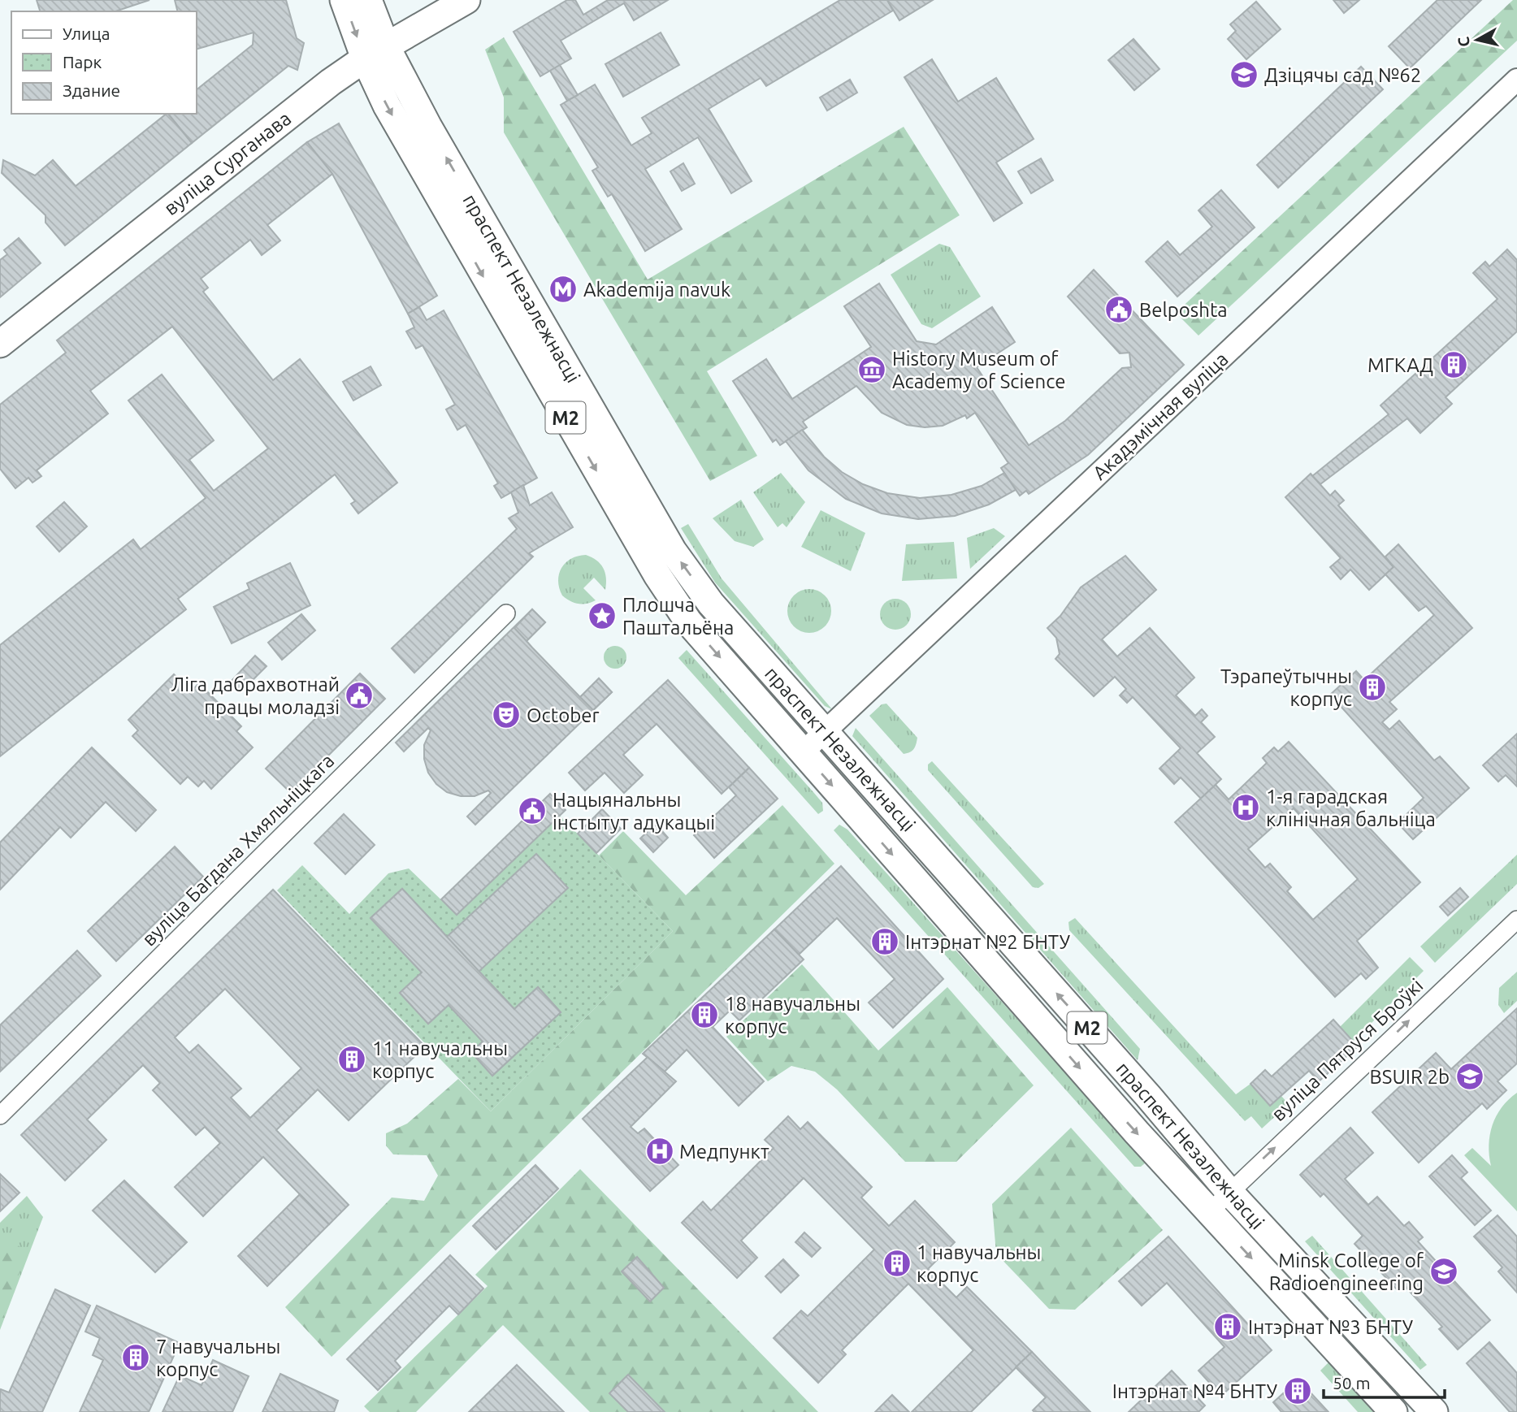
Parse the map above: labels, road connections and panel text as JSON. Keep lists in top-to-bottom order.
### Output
{
  "streets": {
    "main road": ["вуліца Сурганава", "праспект Незалежнасці", "М2"],
    "street": ["Акадэмічная вуліца", "вуліца Багдана Хмяльніцкага", "вуліца Пятруся Броўкі"]
  },
  "crossings": [
    ["вуліца Сурганава", "праспект Незалежнасці"],
    ["праспект Незалежнасці", "Акадэмічная вуліца"],
    ["праспект Незалежнасці", "вуліца Пятруся Броўкі"]
  ],
  "one_way": ["вуліца Пятруся Броўкі"],
  "places": {
    "school or university": ["Дзіцячы сад №62", "BSUIR 2b", "Minsk College of Radioengineering"],
    "metro station": ["Akademija navuk"],
    "public building": ["Belposhta", "Ліга дабрахвотнай працы моладзі", "Нацыянальны інстытут адукацыі"],
    "building": [
      "МГКАД",
      "Тэрапеўтычны корпус",
      "Інтэрнат №2 БНТУ",
      "18 навучальны корпус",
      "11 навучальны корпус",
      "1 навучальны корпус",
      "Інтэрнат №3 БНТУ",
      "7 навучальны корпус",
      "Інтэрнат №4 БНТУ"
    ],
    "museum": ["History Museum of Academy of Science"],
    "place": ["Плошча Паштальёна"],
    "theatre": ["October"],
    "hospital": ["1-я гарадская клінічная бальніца", "Медпункт"]
  },
  "legend": ["Улица", "Парк", "Здание"],
  "scale_bar": "50 m",
  "north": "left"
}
